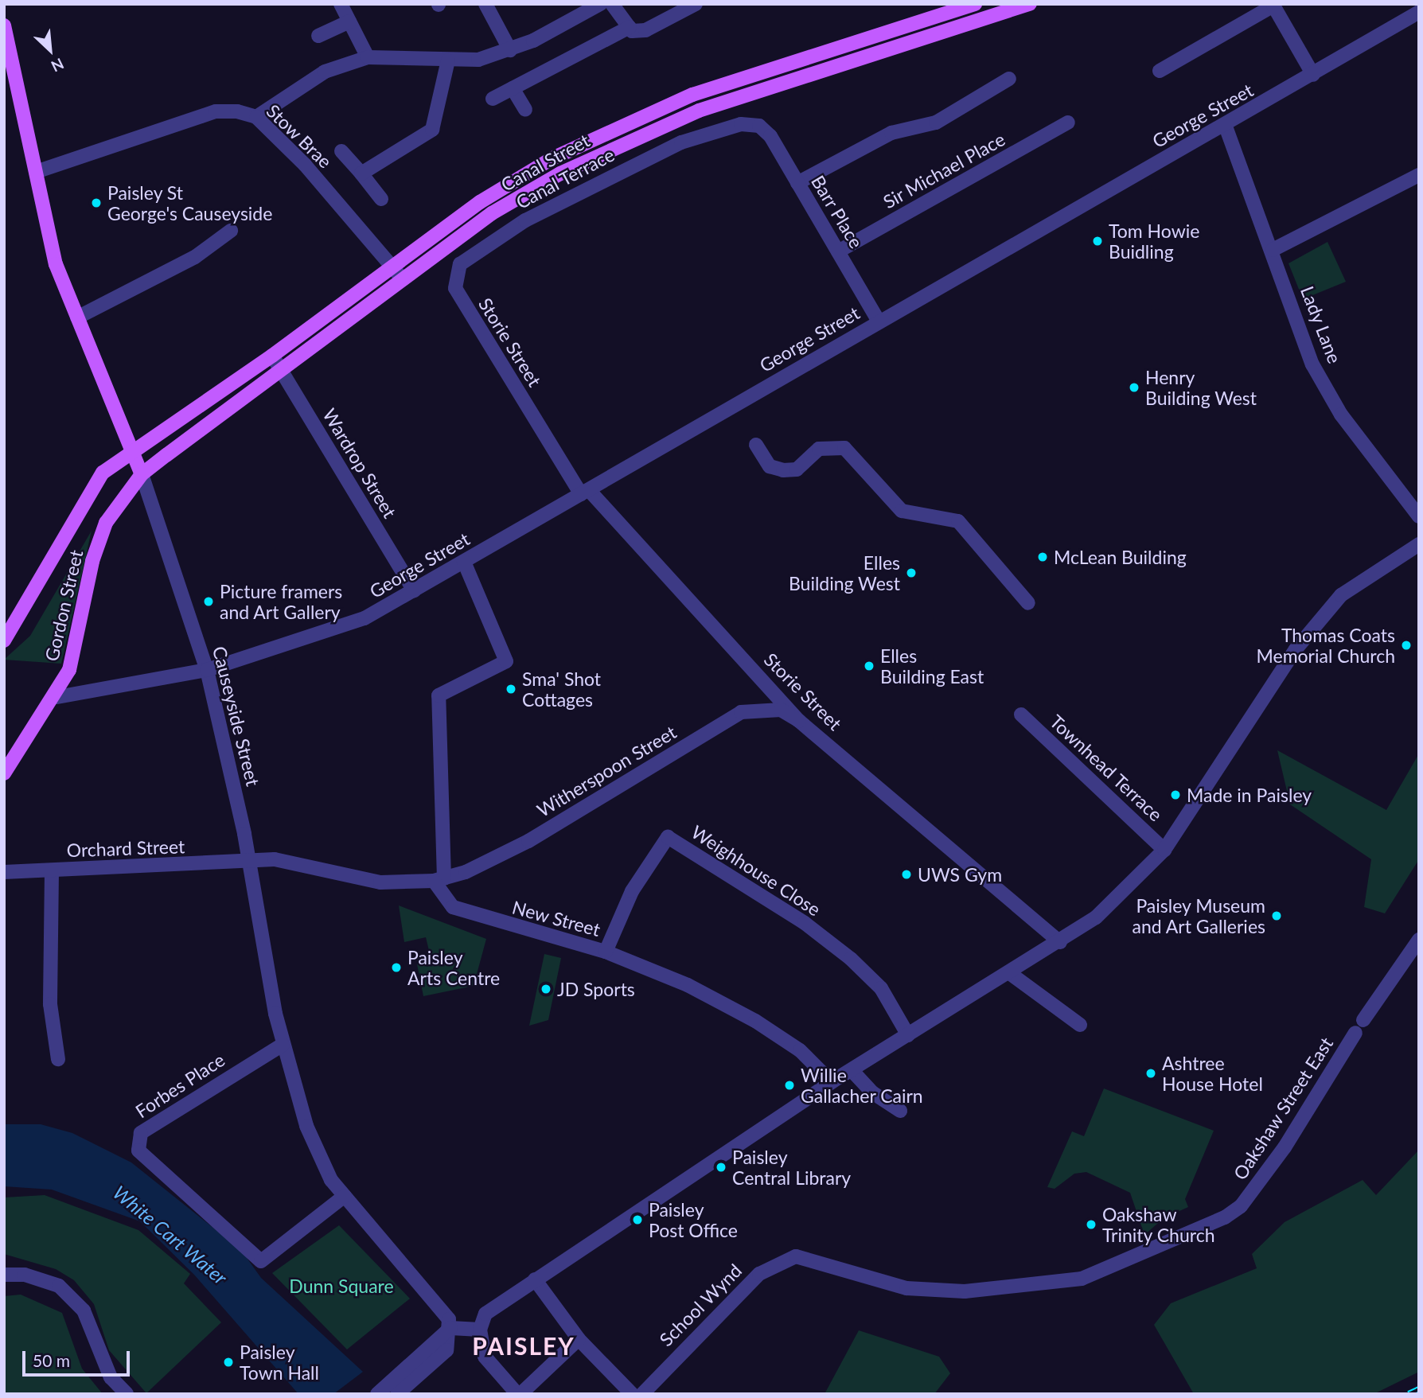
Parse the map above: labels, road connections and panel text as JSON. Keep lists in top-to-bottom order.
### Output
{
  "streets": {
    "main road": ["Canal Street", "Gordon Street", "Causeyside Street"],
    "street": [
      "George Street",
      "Stow Brae",
      "Sir Michael Place",
      "Canal Terrace",
      "Barr Place",
      "Lady Lane",
      "Storie Street",
      "Wardrop Street",
      "Townhead Terrace",
      "Witherspoon Street",
      "Orchard Street",
      "Weighhouse Close",
      "New Street",
      "Forbes Place",
      "Oakshaw Street East",
      "School Wynd"
    ]
  },
  "crossings": [
    ["George Street", "Barr Place"],
    ["George Street", "Lady Lane"],
    ["George Street", "Storie Street"],
    ["George Street", "Wardrop Street"],
    ["George Street", "Gordon Street"],
    ["George Street", "Causeyside Street"],
    ["Stow Brae", "Canal Street"],
    ["Stow Brae", "Causeyside Street"],
    ["Canal Street", "Wardrop Street"],
    ["Canal Street", "Gordon Street"],
    ["Canal Street", "Causeyside Street"],
    ["Sir Michael Place", "Barr Place"],
    ["Canal Terrace", "Barr Place"],
    ["Canal Terrace", "Storie Street"],
    ["Storie Street", "Witherspoon Street"],
    ["Gordon Street", "Causeyside Street"],
    ["Causeyside Street", "Orchard Street"],
    ["Causeyside Street", "Forbes Place"],
    ["Witherspoon Street", "New Street"],
    ["Weighhouse Close", "New Street"],
    ["Oakshaw Street East", "School Wynd"]
  ],
  "districts": ["PAISLEY"],
  "water": ["White Cart Water"],
  "parks": ["Dunn Square"],
  "places": [
    "Paisley St George's Causeyside",
    "Tom Howie Buidling",
    "Henry Building West",
    "McLean Building",
    "Elles Building West",
    "Picture framers and Art Gallery",
    "Thomas Coats Memorial Church",
    "Elles Building East",
    "Sma' Shot Cottages",
    "Made in Paisley",
    "UWS Gym",
    "Paisley Museum and Art Galleries",
    "Paisley Arts Centre",
    "JD Sports",
    "Ashtree House Hotel",
    "Willie Gallacher Cairn",
    "Paisley Central Library",
    "Paisley Post Office",
    "Oakshaw Trinity Church",
    "Paisley Town Hall"
  ],
  "scale_bar": "50 m",
  "north": "bottom right"
}
